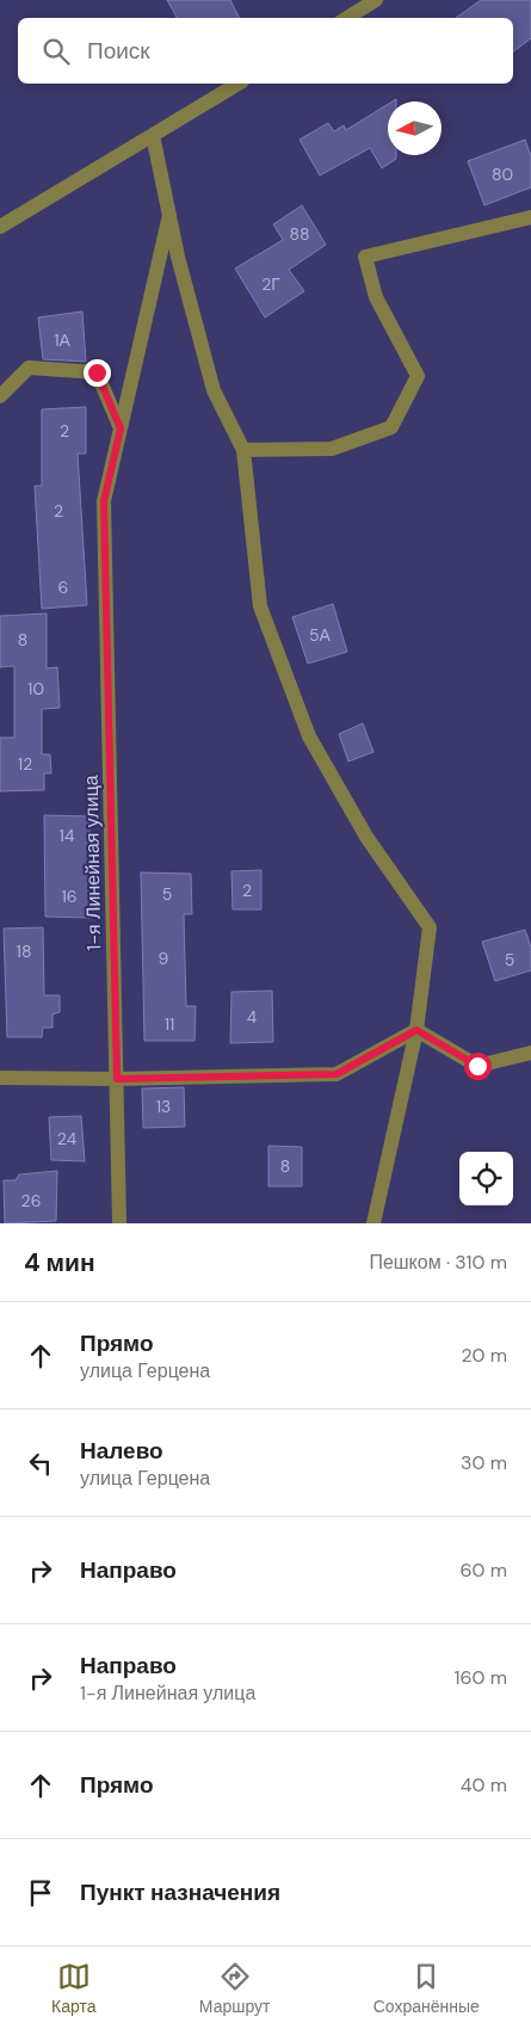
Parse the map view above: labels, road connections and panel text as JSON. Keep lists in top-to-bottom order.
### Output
{
  "streets": {
    "street": ["1-я Линейная улица"]
  },
  "house_numbers": [
    "80",
    "88",
    "2Г",
    "1А",
    "2",
    "2",
    "6",
    "5А",
    "8",
    "10",
    "12",
    "14",
    "2",
    "5",
    "16",
    "18",
    "9",
    "5",
    "4",
    "11",
    "13",
    "24",
    "8",
    "26"
  ],
  "north": "left",
  "page": {
    "search": "Поиск",
    "heading": ["4 мин", "Пешком · 310 m"],
    "list": [
      ["Прямо", "улица Герцена", "20 m"],
      ["Налево", "улица Герцена", "30 m"],
      ["Направо", "60 m"],
      ["Направо", "1-я Линейная улица", "160 m"],
      ["Прямо", "40 m"],
      "Пункт назначения"
    ],
    "nav": ["Карта", "Маршрут", "Сохранённые"]
  }
}
